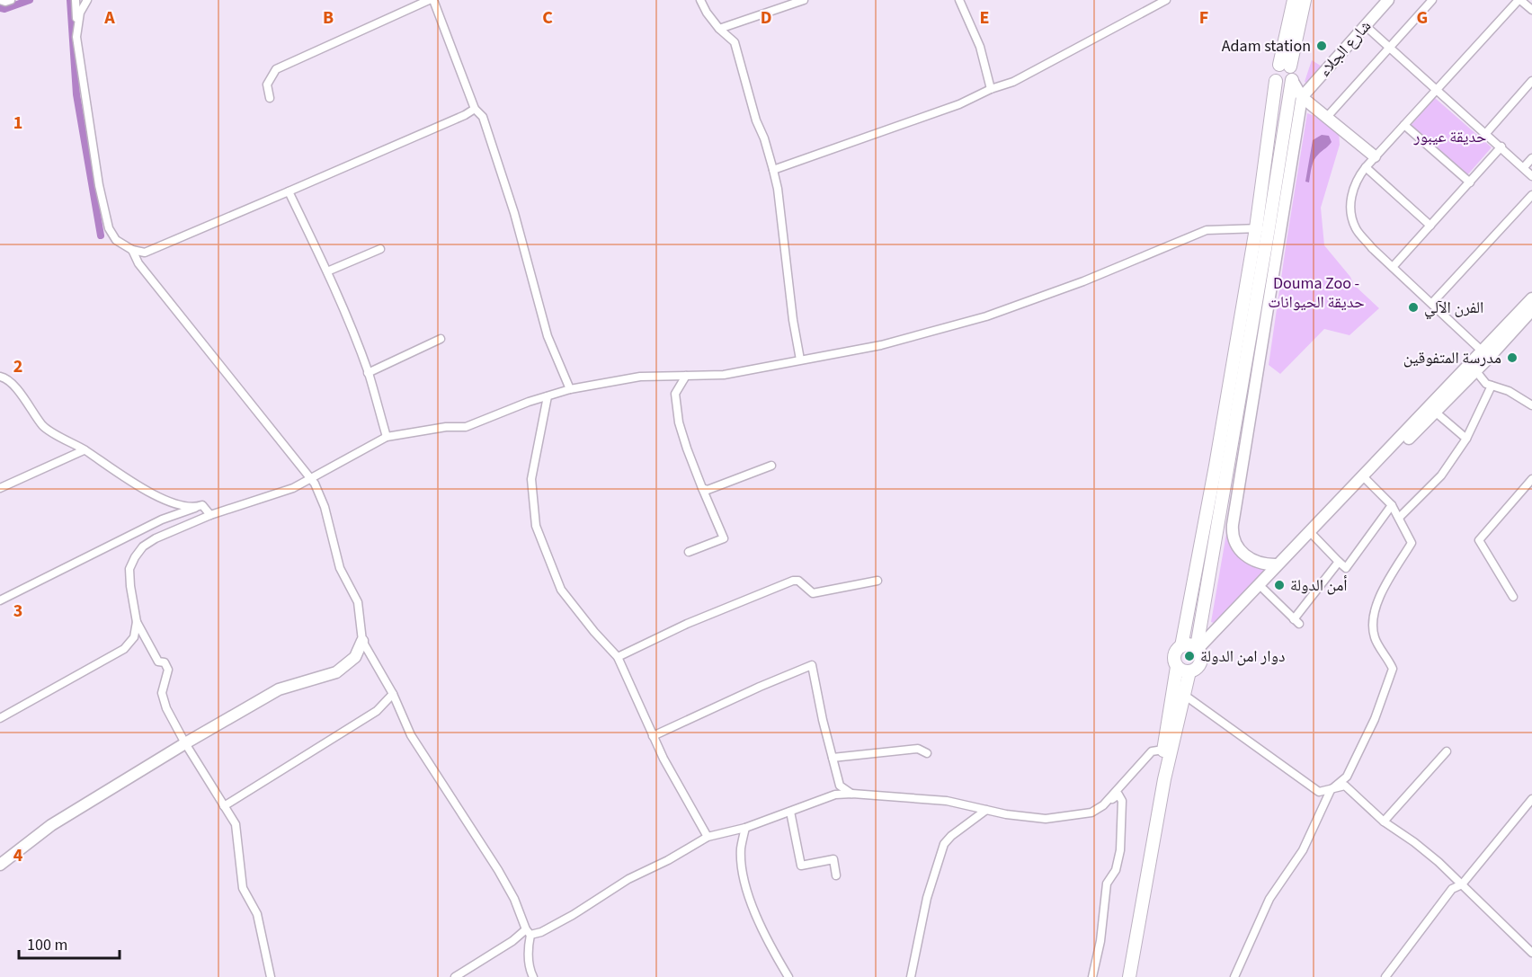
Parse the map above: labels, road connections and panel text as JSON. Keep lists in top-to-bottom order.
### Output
{
  "streets": {
    "main road": ["شارع الجلاء"]
  },
  "parks": ["حديقة عيبور", "Douma Zoo - حديقة الحيوانات"],
  "places": [
    "Adam station",
    "الفرن الآلي",
    "مدرسة المتفوقين",
    "أمن الدولة",
    "دوار امن الدولة"
  ],
  "scale_bar": "100 m",
  "grid": {
    "columns": [
      "A",
      "B",
      "C",
      "D",
      "E",
      "F",
      "G"
    ],
    "rows": [
      "1",
      "2",
      "3",
      "4"
    ]
  }
}
